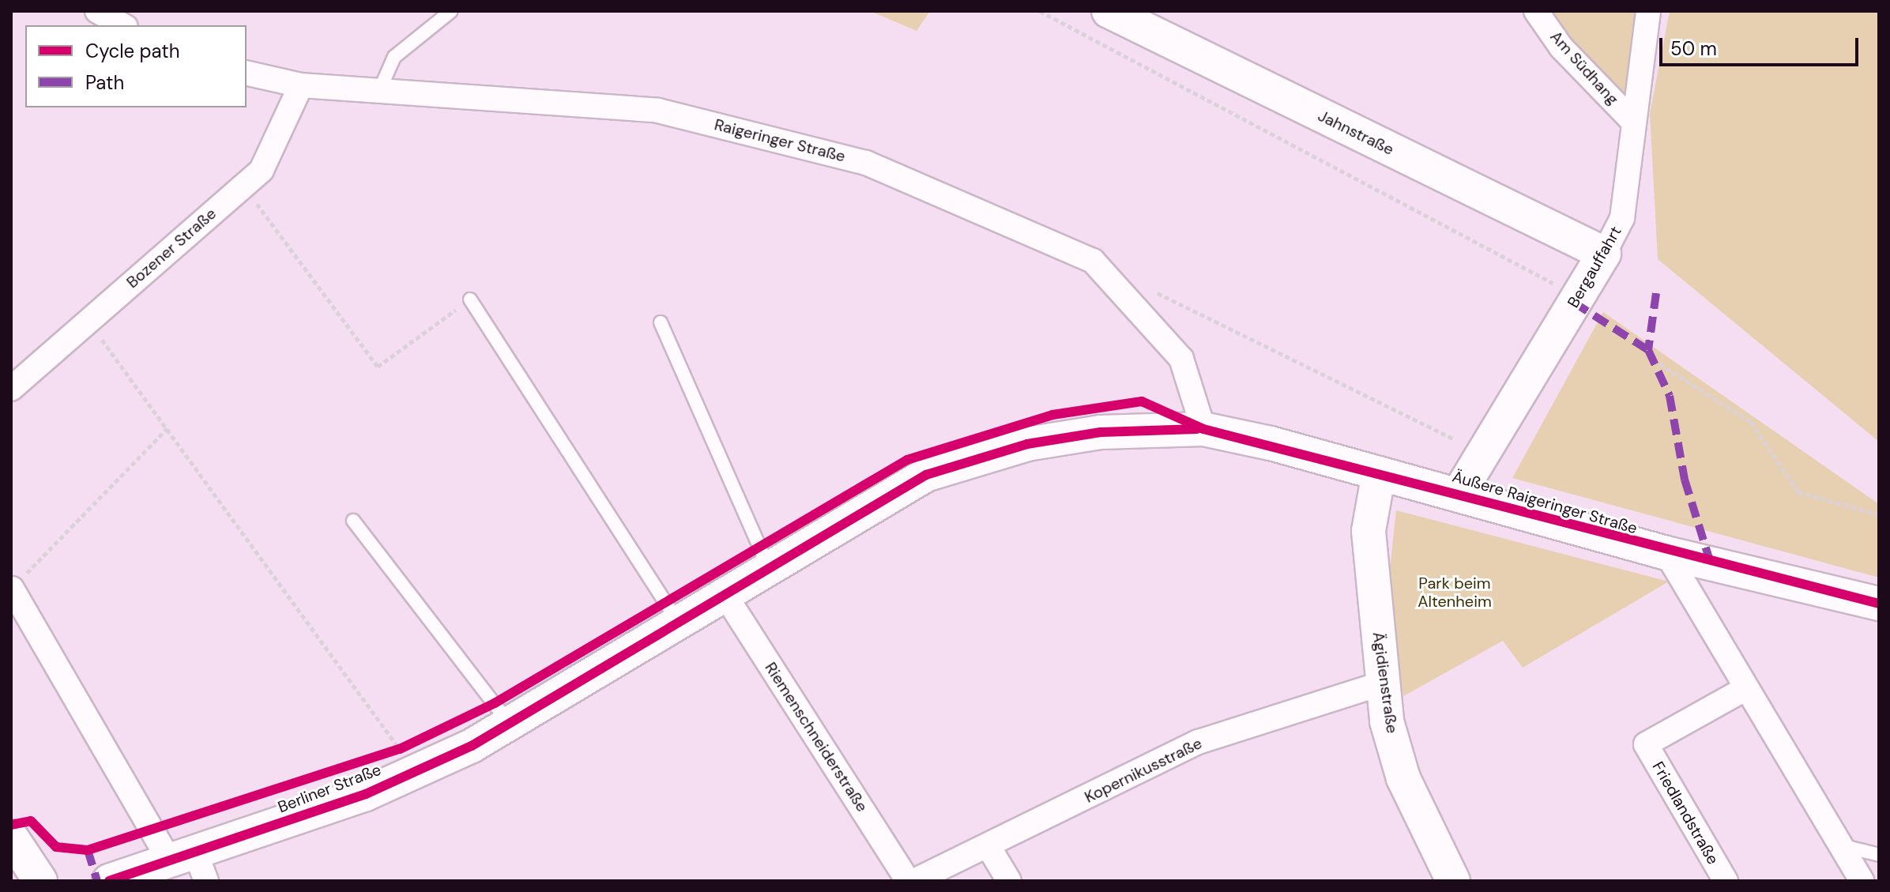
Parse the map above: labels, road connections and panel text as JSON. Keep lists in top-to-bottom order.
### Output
{
  "streets": {
    "street": [
      "Am Südhang",
      "Jahnstraße",
      "Raigeringer Straße",
      "Bozener Straße",
      "Bergauffahrt",
      "Äußere Raigeringer Straße",
      "Ägidienstraße",
      "Riemenschneiderstraße",
      "Kopernikusstraße",
      "Berliner Straße",
      "Friedlandstraße"
    ]
  },
  "crossings": [
    ["Am Südhang", "Bergauffahrt"],
    ["Jahnstraße", "Bergauffahrt"],
    ["Raigeringer Straße", "Bozener Straße"],
    ["Raigeringer Straße", "Äußere Raigeringer Straße"],
    ["Raigeringer Straße", "Berliner Straße"],
    ["Bergauffahrt", "Äußere Raigeringer Straße"],
    ["Äußere Raigeringer Straße", "Ägidienstraße"],
    ["Äußere Raigeringer Straße", "Berliner Straße"],
    ["Ägidienstraße", "Kopernikusstraße"],
    ["Riemenschneiderstraße", "Berliner Straße"]
  ],
  "parks": ["Park beim Altenheim"],
  "legend": ["Cycle path", "Path"],
  "scale_bar": "50 m"
}
